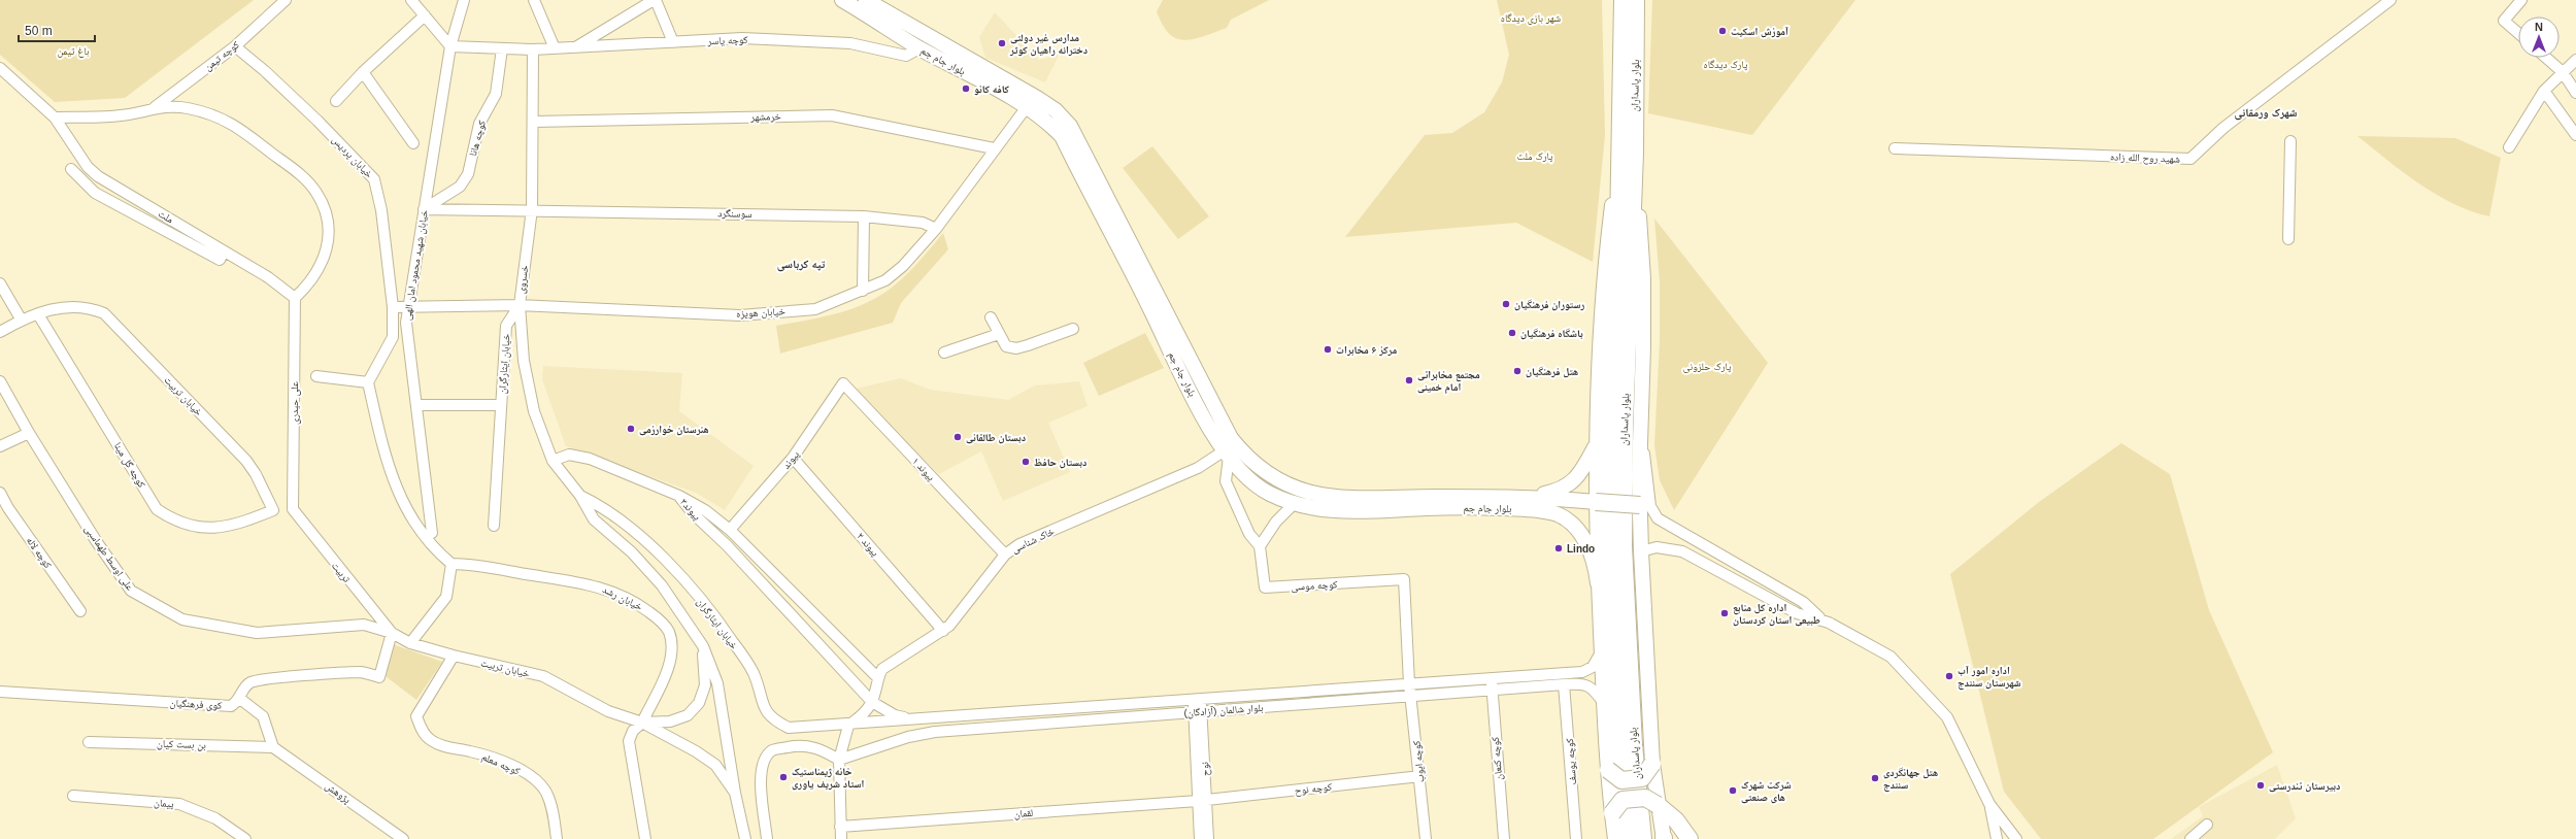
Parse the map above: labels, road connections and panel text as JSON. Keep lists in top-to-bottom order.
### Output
{
  "streets": {
    "main road": ["بلوار جام جم", "بلوار پاسداران"],
    "street": [
      "کوچه یاسر",
      "کوچه تیمن",
      "خرمشهر",
      "کوچه هانا",
      "خیابان پردیس",
      "شهید روح الله زاده",
      "سوسنگرد",
      "ملت",
      "خیابان شهید محمود امان الهی",
      "خسروی",
      "خیابان هویزه",
      "خیابان ایثارگران",
      "خیابان تربیت",
      "علی حیدری",
      "پیوند",
      "کوچه گل مینا",
      "پیوند ۱",
      "پیوند۳",
      "خاک شناسی",
      "پیوند ۲",
      "کوچه لاله",
      "علی اوسط طهماسبی",
      "تربیت",
      "کوچه موسی",
      "خیابان رشد",
      "کوی فرهنگیان",
      "بلوار شالمان (آزادگان)",
      "بن بست کیان",
      "کوچه کنعان",
      "کوچه ایوب",
      "کوچه یوسف",
      "کوچه معلم",
      "کوچه نوح",
      "پژوهش",
      "پیمان",
      "لقمان"
    ]
  },
  "crossings": [
    ["کوچه یاسر", "بلوار جام جم"],
    ["کوچه یاسر", "کوچه هانا"],
    ["کوچه یاسر", "خیابان شهید محمود امان الهی"],
    ["کوچه یاسر", "خسروی"],
    ["کوچه تیمن", "خیابان پردیس"],
    ["بلوار جام جم", "خیابان هویزه"],
    ["بلوار جام جم", "خاک شناسی"],
    ["خرمشهر", "خسروی"],
    ["خرمشهر", "خیابان هویزه"],
    ["کوچه هانا", "سوسنگرد"],
    ["کوچه هانا", "خیابان شهید محمود امان الهی"],
    ["خیابان پردیس", "خیابان هویزه"],
    ["سوسنگرد", "خیابان شهید محمود امان الهی"],
    ["سوسنگرد", "خسروی"],
    ["سوسنگرد", "خیابان هویزه"],
    ["ملت", "علی حیدری"],
    ["خیابان شهید محمود امان الهی", "خیابان هویزه"],
    ["خسروی", "خیابان هویزه"],
    ["خسروی", "خیابان ایثارگران"],
    ["خیابان هویزه", "خیابان ایثارگران"],
    ["خیابان ایثارگران", "بلوار شالمان (آزادگان)"],
    ["خیابان تربیت", "کوچه گل مینا"],
    ["خیابان تربیت", "علی اوسط طهماسبی"],
    ["خیابان تربیت", "تربیت"],
    ["خیابان تربیت", "خیابان رشد"],
    ["خیابان تربیت", "کوچه معلم"],
    ["علی حیدری", "تربیت"],
    ["پیوند", "پیوند ۱"],
    ["پیوند", "پیوند۳"],
    ["پیوند", "پیوند ۲"],
    ["پیوند ۱", "خاک شناسی"],
    ["پیوند۳", "خاک شناسی"],
    ["پیوند۳", "بلوار شالمان (آزادگان)"],
    ["خاک شناسی", "پیوند ۲"],
    ["کوچه موسی", "کوچه ایوب"],
    ["بلوار شالمان (آزادگان)", "کوچه کنعان"],
    ["بلوار شالمان (آزادگان)", "کوچه ایوب"],
    ["بلوار شالمان (آزادگان)", "کوچه یوسف"],
    ["بن بست کیان", "پژوهش"],
    ["کوچه ایوب", "کوچه نوح"],
    ["کوچه نوح", "لقمان"]
  ],
  "districts": ["شهرک ورمقانی", "تپه کرباسی"],
  "parks": [
    "شهر بازی دیدگاه",
    "باغ تیمن",
    "پارک دیدگاه",
    "پارک ملت",
    "پارک حلزونی"
  ],
  "places": [
    "آموزش اسکیت",
    "مدارس غیر دولتی دخترانه راهیان کوثر",
    "کافه کانو",
    "رستوران فرهنگیان",
    "باشگاه فرهنگیان",
    "مرکز ۶ مخابرات",
    "هتل فرهنگیان",
    "مجتمع مخابراتی امام خمینی",
    "هنرستان خوارزمی",
    "دبستان طالقانی",
    "دبستان حافظ",
    "Lindo",
    "اداره کل منابع طبیعی استان کردستان",
    "اداره امور آب شهرستان سنندج",
    "خانه ژیمناستیک استاد شریف یاوری",
    "هتل جهانگردی سنندج",
    "دبیرستان تندرستی",
    "شرکت شهرک های صنعتی"
  ],
  "scale_bar": "50 m",
  "north": "top"
}
